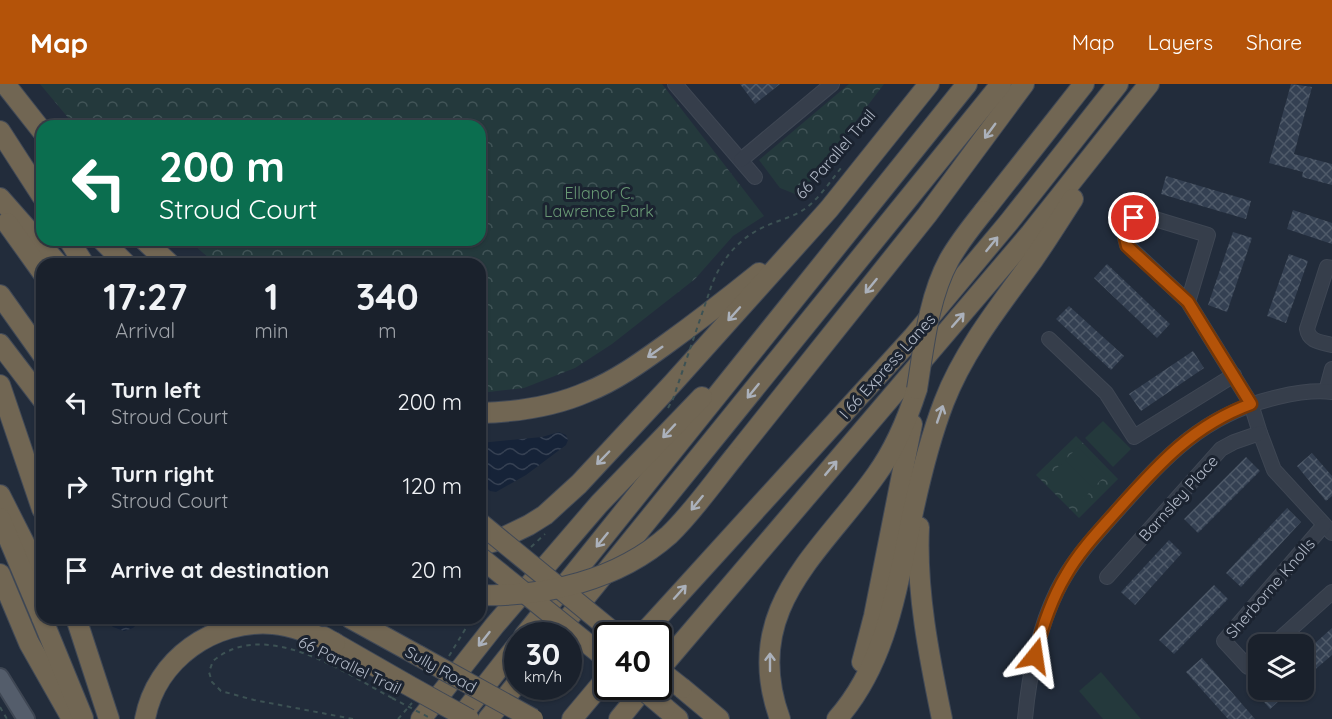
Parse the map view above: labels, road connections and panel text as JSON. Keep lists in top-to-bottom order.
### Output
{
  "streets": {
    "highway": ["I 66 Express Lanes", "Sully Road"],
    "street": ["Barnsley Place", "Sherborne Knolls"],
    "path": ["66 Parallel Trail"]
  },
  "crossings": [
    ["Barnsley Place", "Sherborne Knolls"]
  ],
  "parks": ["Ellanor C. Lawrence Park"],
  "page": {
    "header": "Map",
    "nav": ["Map", "Layers", "Share"],
    "turn": ["200 m", "Stroud Court"],
    "eta": [
      "17:27",
      "Arrival",
      "1",
      "min",
      "340",
      "m"
    ],
    "list": [
      {
        "name": "Turn left",
        "note": "Stroud Court",
        "value": "200 m"
      },
      {
        "name": "Turn right",
        "note": "Stroud Court",
        "value": "120 m"
      },
      {
        "name": "Arrive at destination",
        "value": "20 m"
      }
    ],
    "speed": "30 km/h",
    "limit": "40"
  }
}
